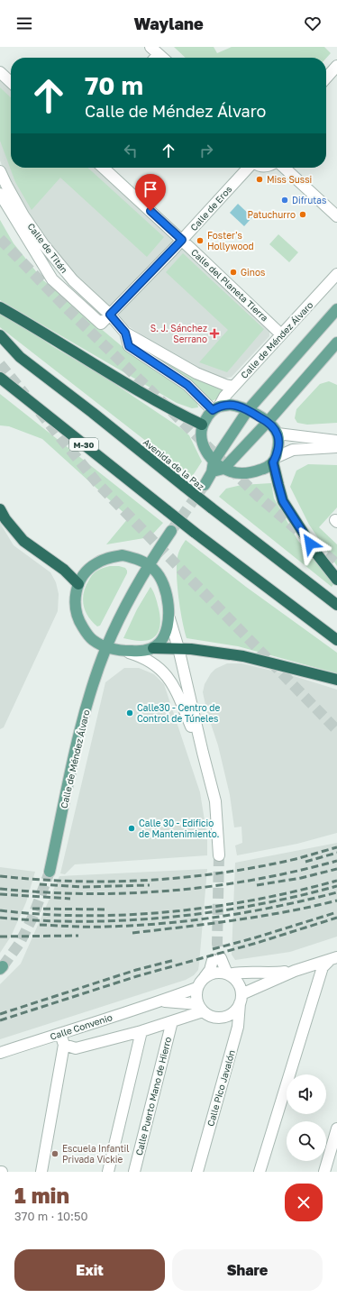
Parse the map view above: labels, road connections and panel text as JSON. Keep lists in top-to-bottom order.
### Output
{
  "streets": {
    "highway": ["M-30", "Avenida de la Paz"],
    "main road": ["Calle de Méndez Álvaro"],
    "street": [
      "Calle de Eros",
      "Calle de Titán",
      "Calle del Planeta Tierra",
      "Calle Convenio",
      "Calle Pico Javalón",
      "Calle Puerto Mano de Hierro"
    ]
  },
  "crossings": [
    ["Calle de Eros", "Calle de Titán"],
    ["Calle de Eros", "Calle del Planeta Tierra"],
    ["Calle de Titán", "Calle de Méndez Álvaro"],
    ["Calle del Planeta Tierra", "Calle de Méndez Álvaro"],
    ["Calle Convenio", "Calle Pico Javalón"],
    ["Calle Convenio", "Calle Puerto Mano de Hierro"]
  ],
  "places": {
    "other": [
      "Miss Sussi",
      "Difrutas",
      "Patuchurro",
      "Foster's Hollywood",
      "Ginos",
      "Calle30 - Centro de Control de Túneles",
      "Calle 30 - Edificio de Mantenimiento.",
      "Escuela Infantil Privada Vickie"
    ],
    "health": ["S. J. Sánchez Serrano"]
  },
  "page": {
    "header": "Waylane",
    "turn": ["70 m", "Calle de Méndez Álvaro"],
    "heading": ["1 min", "370 m · 10:50"],
    "buttons": ["Exit", "Share"]
  }
}
